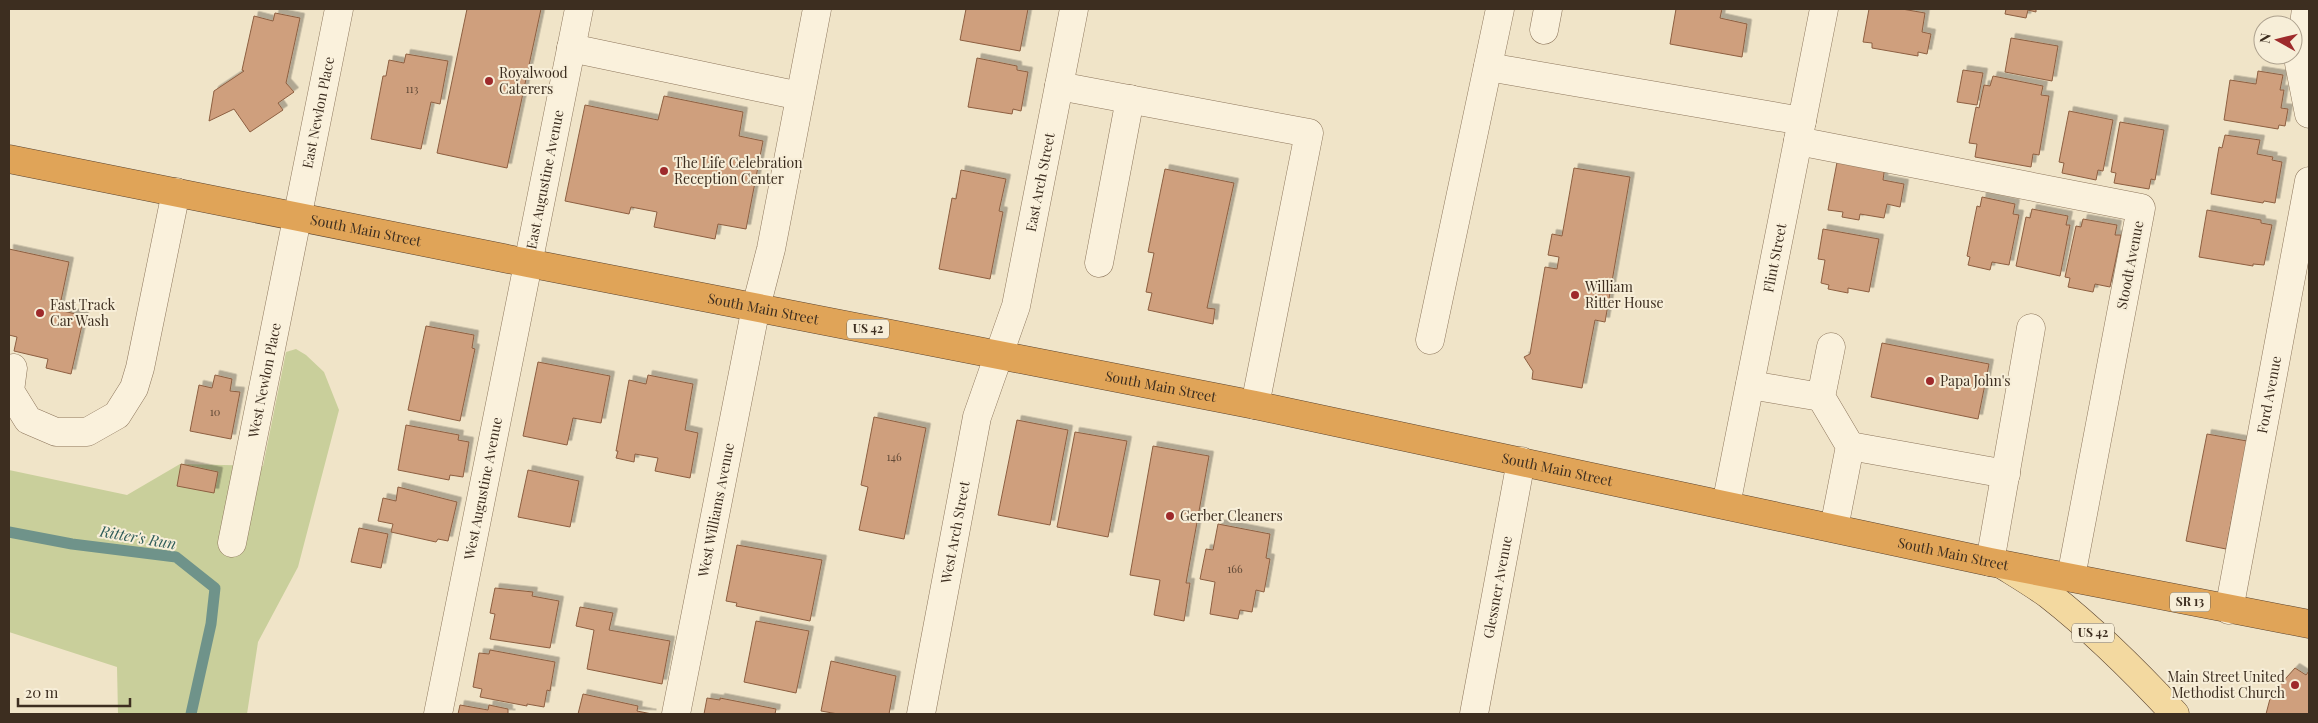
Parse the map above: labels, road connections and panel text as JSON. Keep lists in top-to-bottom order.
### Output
{
  "streets": {
    "highway": ["South Main Street", "US 42", "SR 13"],
    "street": [
      "East Newlon Place",
      "East Augustine Avenue",
      "East Arch Street",
      "Flint Street",
      "Stoodt Avenue",
      "West Newlon Place",
      "Ford Avenue",
      "West Augustine Avenue",
      "West Williams Avenue",
      "West Arch Street",
      "Glessner Avenue"
    ]
  },
  "crossings": [
    ["East Newlon Place", "South Main Street"],
    ["East Newlon Place", "West Newlon Place"],
    ["East Augustine Avenue", "South Main Street"],
    ["East Augustine Avenue", "West Augustine Avenue"],
    ["East Arch Street", "South Main Street"],
    ["East Arch Street", "West Arch Street"],
    ["South Main Street", "Flint Street"],
    ["South Main Street", "Stoodt Avenue"],
    ["South Main Street", "US 42"],
    ["South Main Street", "West Newlon Place"],
    ["South Main Street", "Ford Avenue"],
    ["South Main Street", "West Augustine Avenue"],
    ["South Main Street", "West Williams Avenue"],
    ["South Main Street", "West Arch Street"],
    ["South Main Street", "Glessner Avenue"],
    ["Flint Street", "Stoodt Avenue"]
  ],
  "water": ["Ritter's Run"],
  "places": [
    "Royalwood Caterers",
    "The Life Celebration Reception Center",
    "William Ritter House",
    "Fast Track Car Wash",
    "Papa John's",
    "Gerber Cleaners",
    "Main Street United Methodist Church"
  ],
  "house_numbers": [
    "113",
    "10",
    "146",
    "166"
  ],
  "scale_bar": "20 m",
  "north": "left"
}
